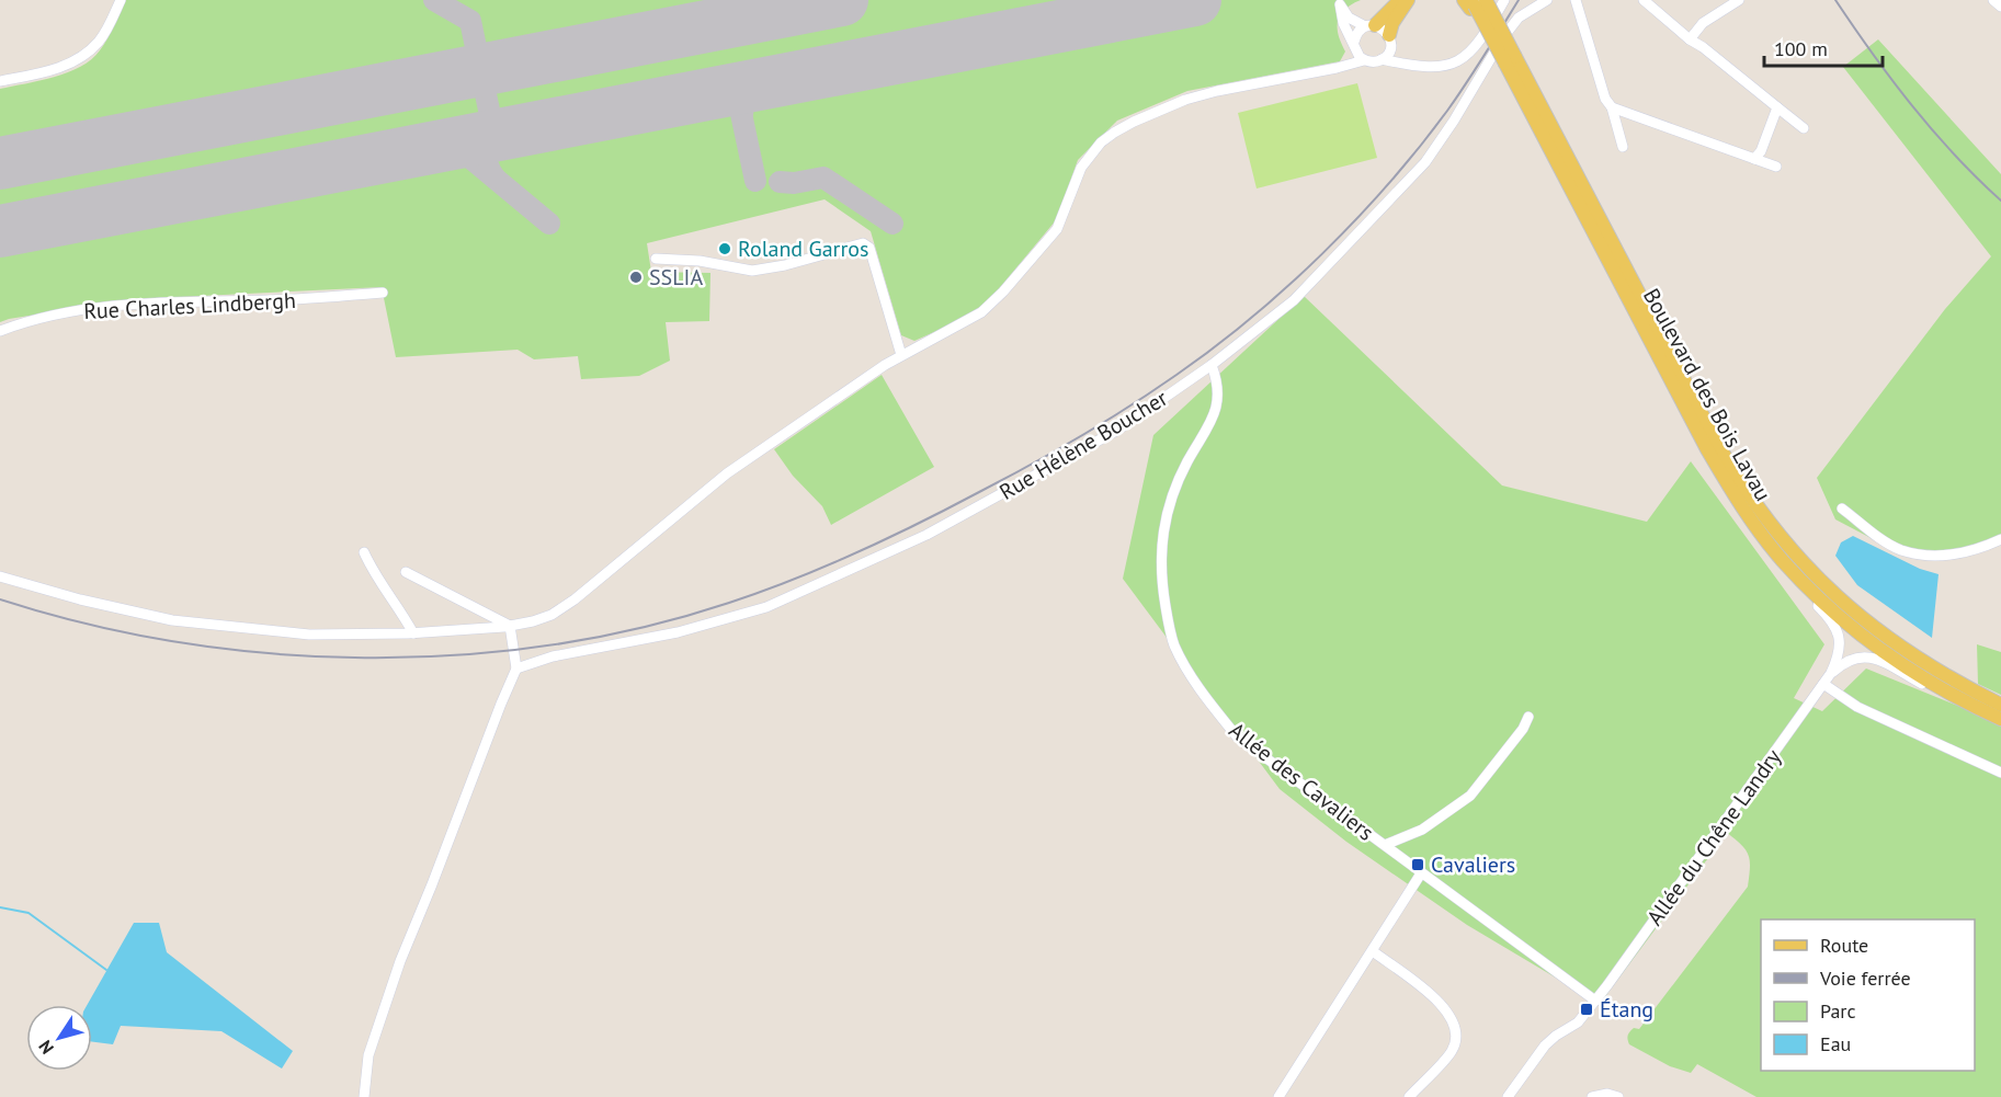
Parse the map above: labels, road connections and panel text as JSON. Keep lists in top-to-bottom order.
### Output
{
  "streets": {
    "main road": ["Boulevard des Bois Lavau"],
    "street": [
      "Rue Charles Lindbergh",
      "Rue Hélène Boucher",
      "Allée des Cavaliers",
      "Allée du Chêne Landry"
    ]
  },
  "crossings": [
    ["Boulevard des Bois Lavau", "Allée du Chêne Landry"],
    ["Rue Hélène Boucher", "Allée des Cavaliers"],
    ["Allée des Cavaliers", "Allée du Chêne Landry"]
  ],
  "places": {
    "other": ["Roland Garros", "SSLIA"],
    "transit": ["Cavaliers", "Étang"]
  },
  "legend": [
    "Route",
    "Voie ferrée",
    "Parc",
    "Eau"
  ],
  "scale_bar": "100 m",
  "north": "bottom left"
}
